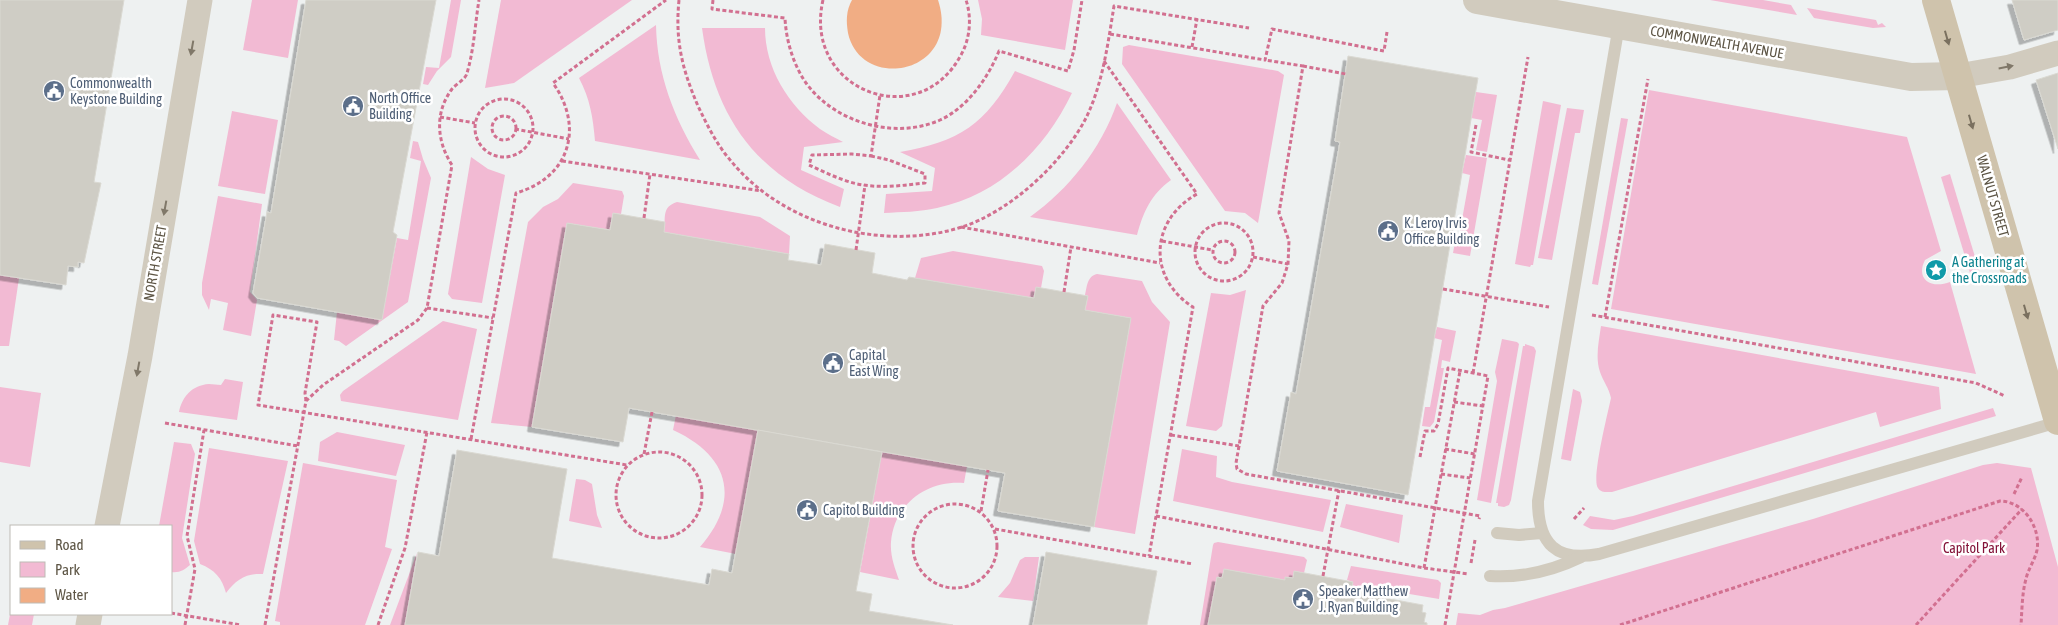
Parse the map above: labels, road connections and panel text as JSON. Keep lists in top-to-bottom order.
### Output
{
  "streets": {
    "main road": ["WALNUT STREET"],
    "street": ["COMMONWEALTH AVENUE", "NORTH STREET"]
  },
  "crossings": [
    ["COMMONWEALTH AVENUE", "WALNUT STREET"]
  ],
  "one_way": ["WALNUT STREET", "NORTH STREET"],
  "parks": ["Capitol Park"],
  "places": {
    "public building": [
      "Commonwealth Keystone Building",
      "North Office Building",
      "K. Leroy Irvis Office Building",
      "Capital East Wing",
      "Capitol Building",
      "Speaker Matthew J. Ryan Building"
    ],
    "place": ["A Gathering at the Crossroads"]
  },
  "legend": ["Road", "Park", "Water"]
}
